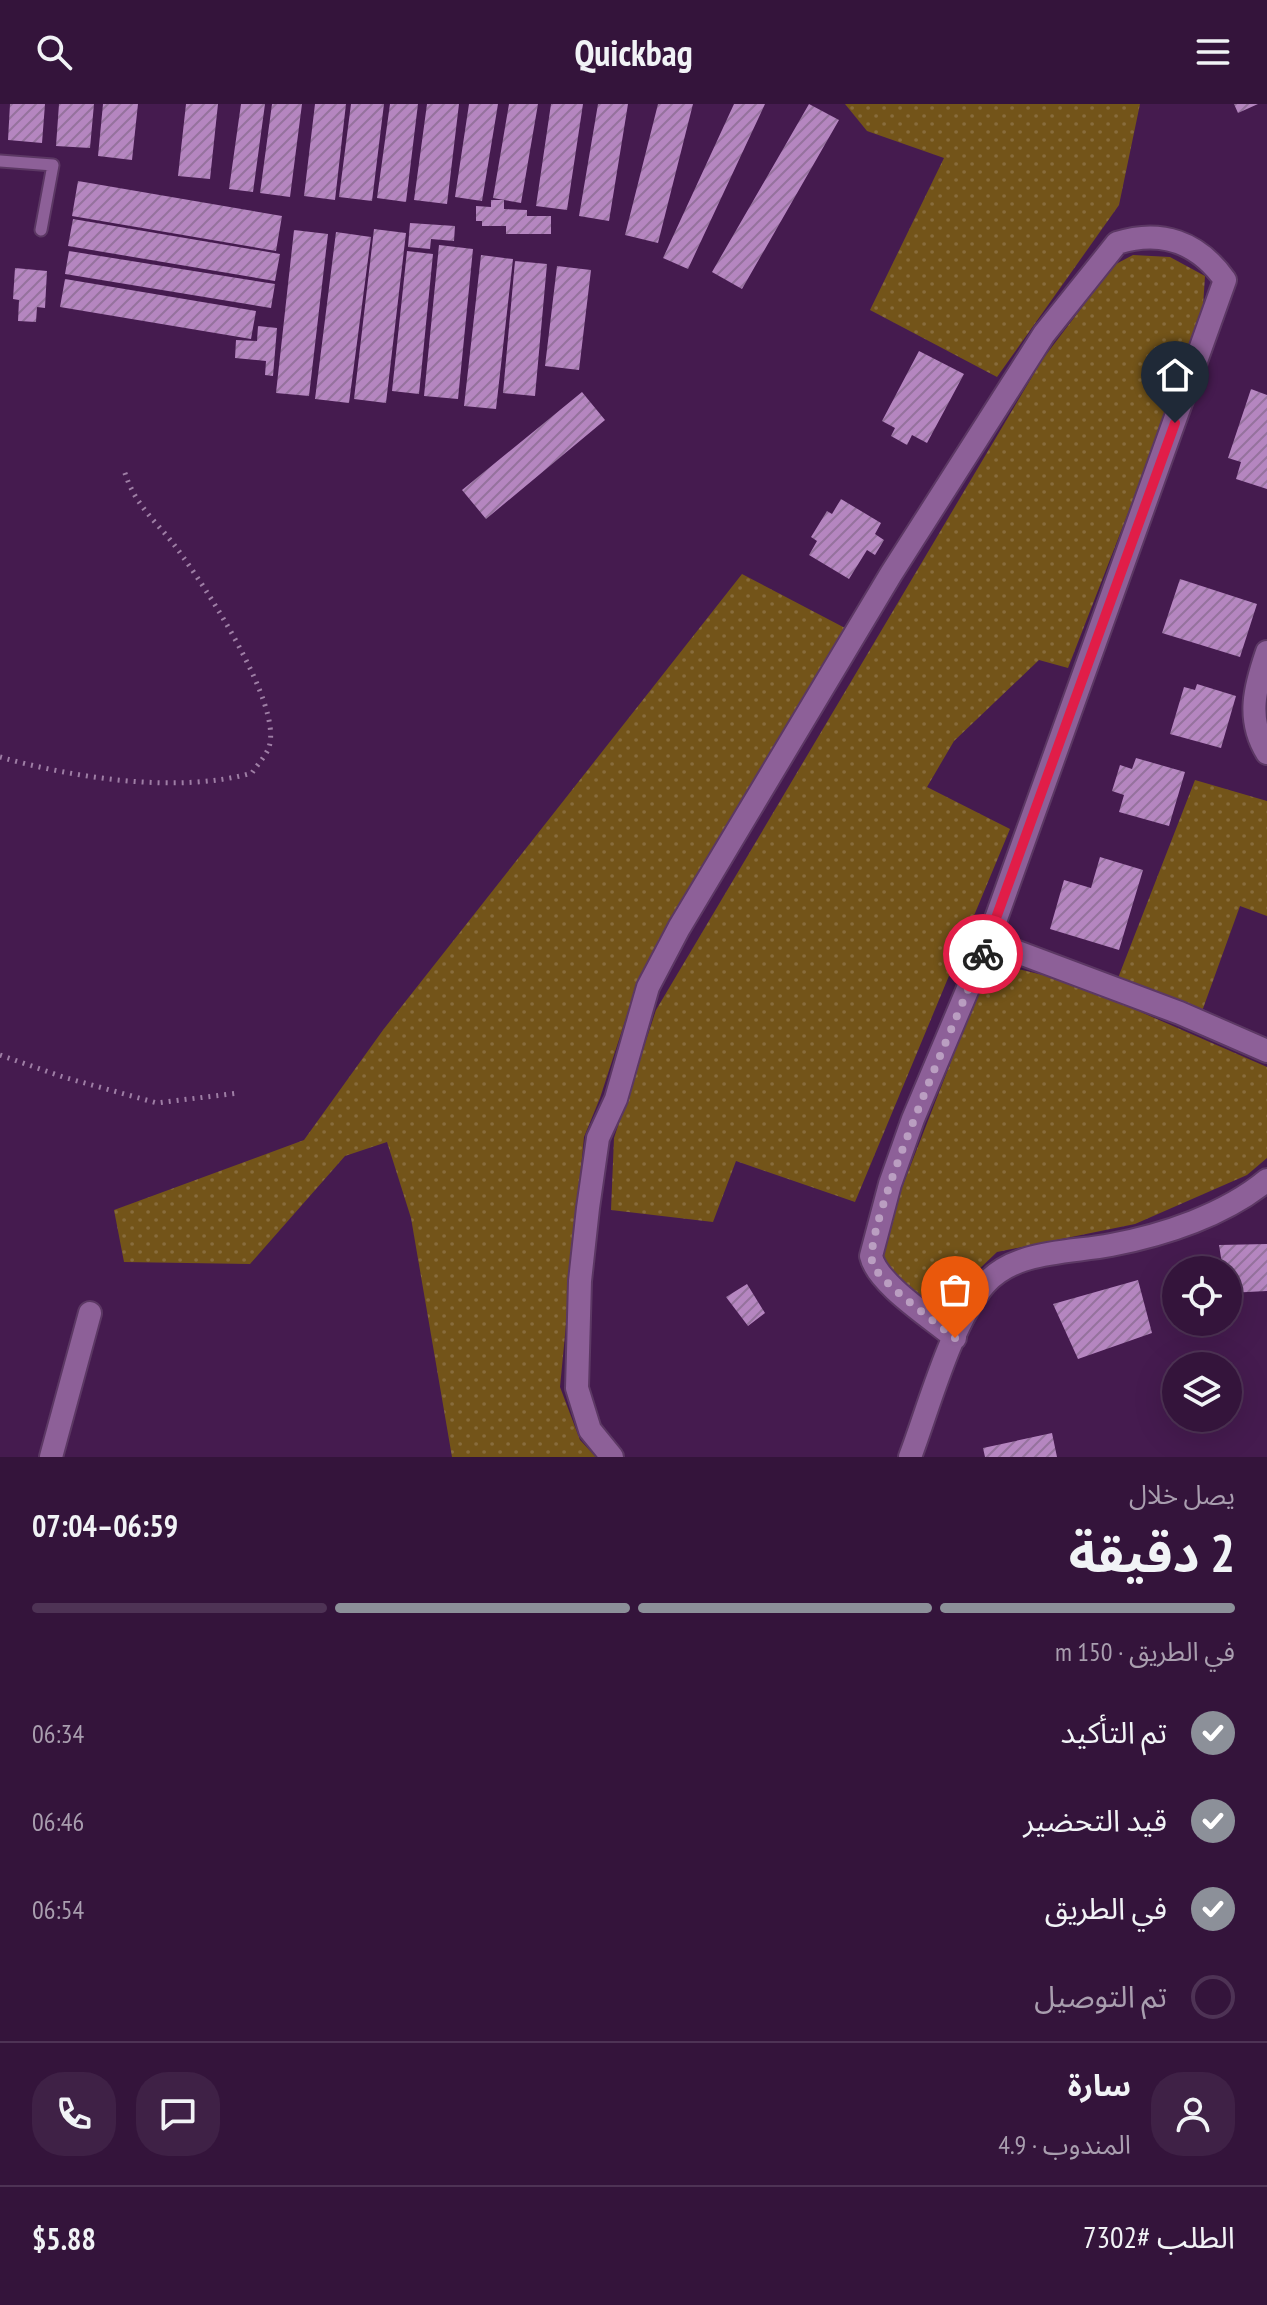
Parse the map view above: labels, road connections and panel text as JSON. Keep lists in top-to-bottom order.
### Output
{
  "page": {
    "header": "Quickbag",
    "heading": ["2 دقيقة", "يصل خلال", "06:59–07:04"],
    "panel": [
      "سارة",
      "المندوب · 4.9",
      "الطلب #7302",
      "$5.88"
    ],
    "bar": "في الطريق · 150 m",
    "list": [
      ["تم التأكيد", "06:34"],
      ["قيد التحضير", "06:46"],
      ["في الطريق", "06:54"],
      "تم التوصيل"
    ]
  }
}
